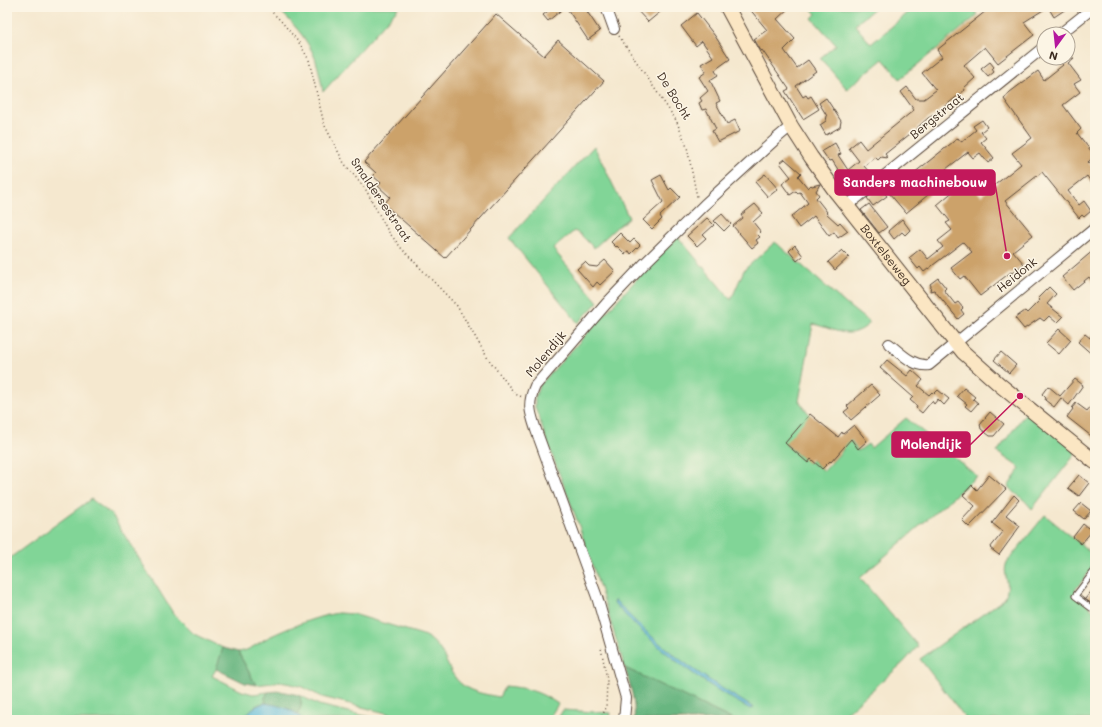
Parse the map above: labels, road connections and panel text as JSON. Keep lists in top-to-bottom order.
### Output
{
  "streets": {
    "street": [
      "Bergstraat",
      "Boxtelseweg",
      "Heidonk",
      "Molendijk"
    ],
    "path": ["De Bocht", "Smaldersestraat"]
  },
  "crossings": [
    ["De Bocht", "Molendijk"],
    ["Bergstraat", "Boxtelseweg"],
    ["Smaldersestraat", "Molendijk"],
    ["Boxtelseweg", "Heidonk"],
    ["Boxtelseweg", "Molendijk"]
  ],
  "places": ["Sanders machinebouw", "Molendijk"],
  "north": "bottom"
}
